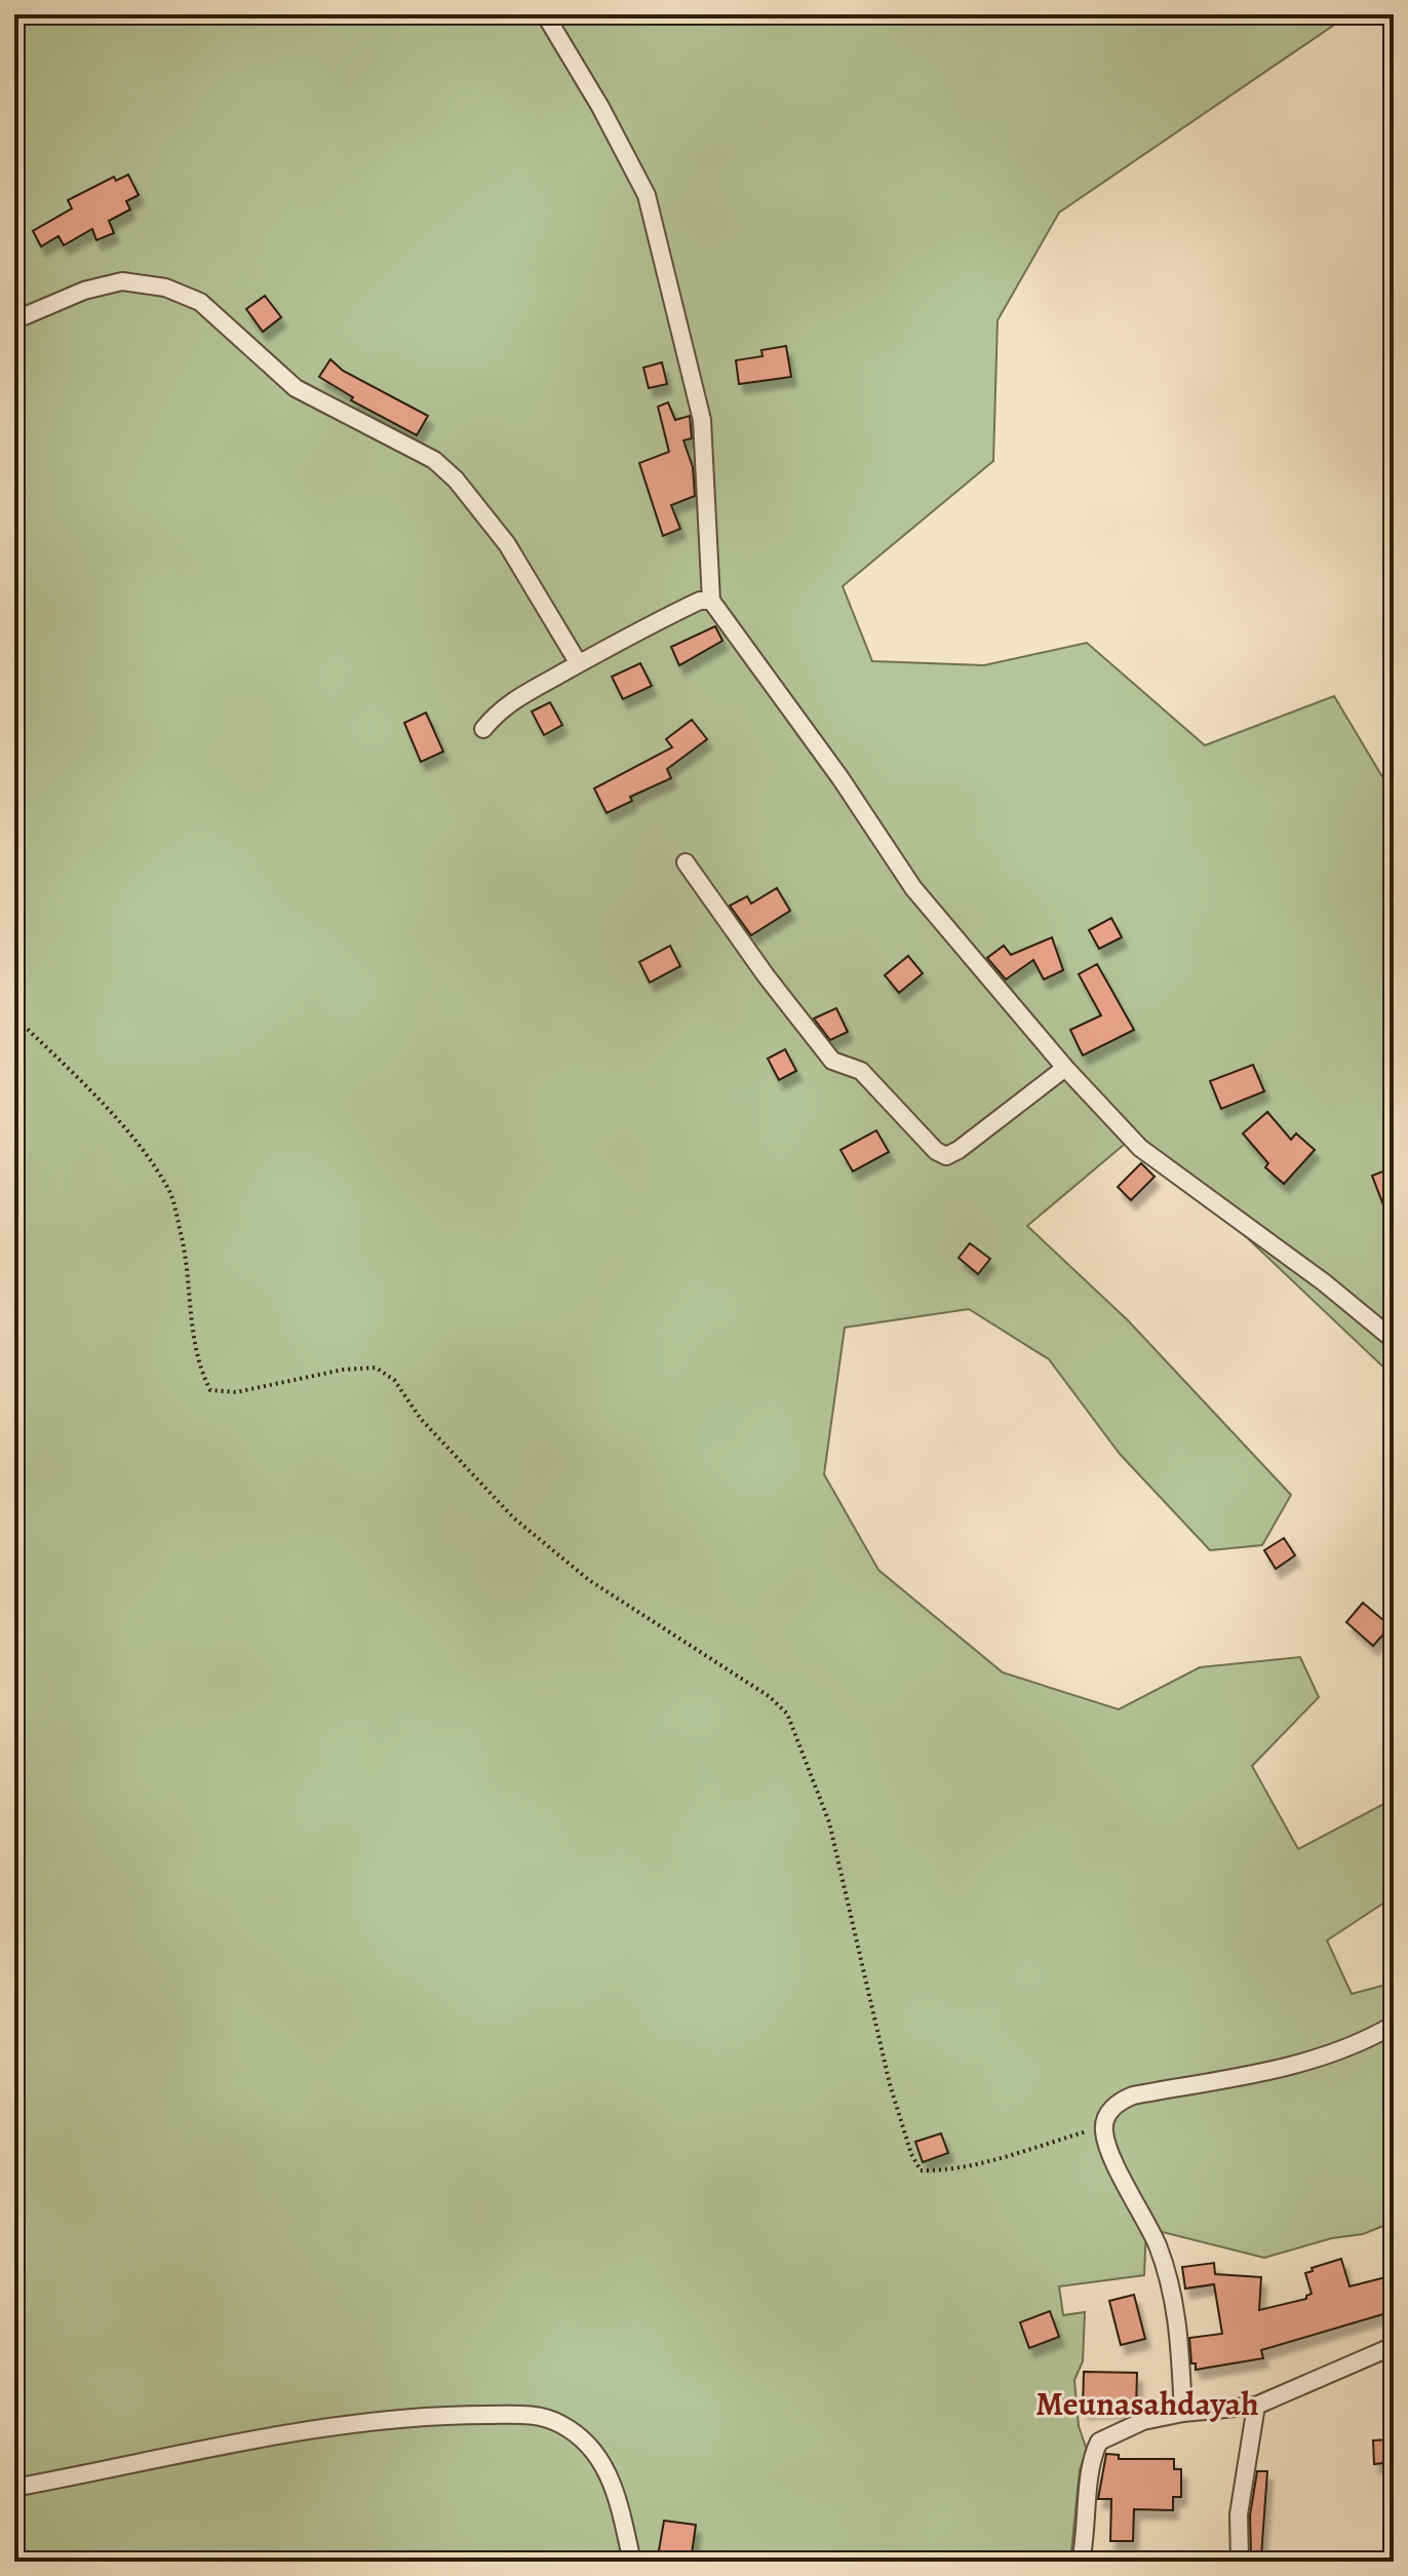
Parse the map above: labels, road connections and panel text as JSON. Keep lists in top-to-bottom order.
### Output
{
  "districts": ["Meunasahdayah"]
}
